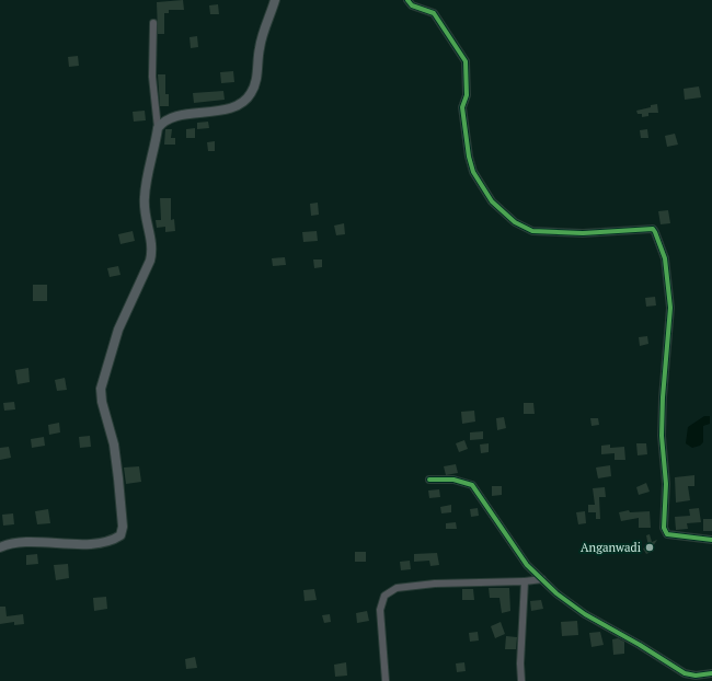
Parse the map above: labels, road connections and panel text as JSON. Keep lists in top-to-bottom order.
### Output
{
  "places": ["Anganwadi"]
}
